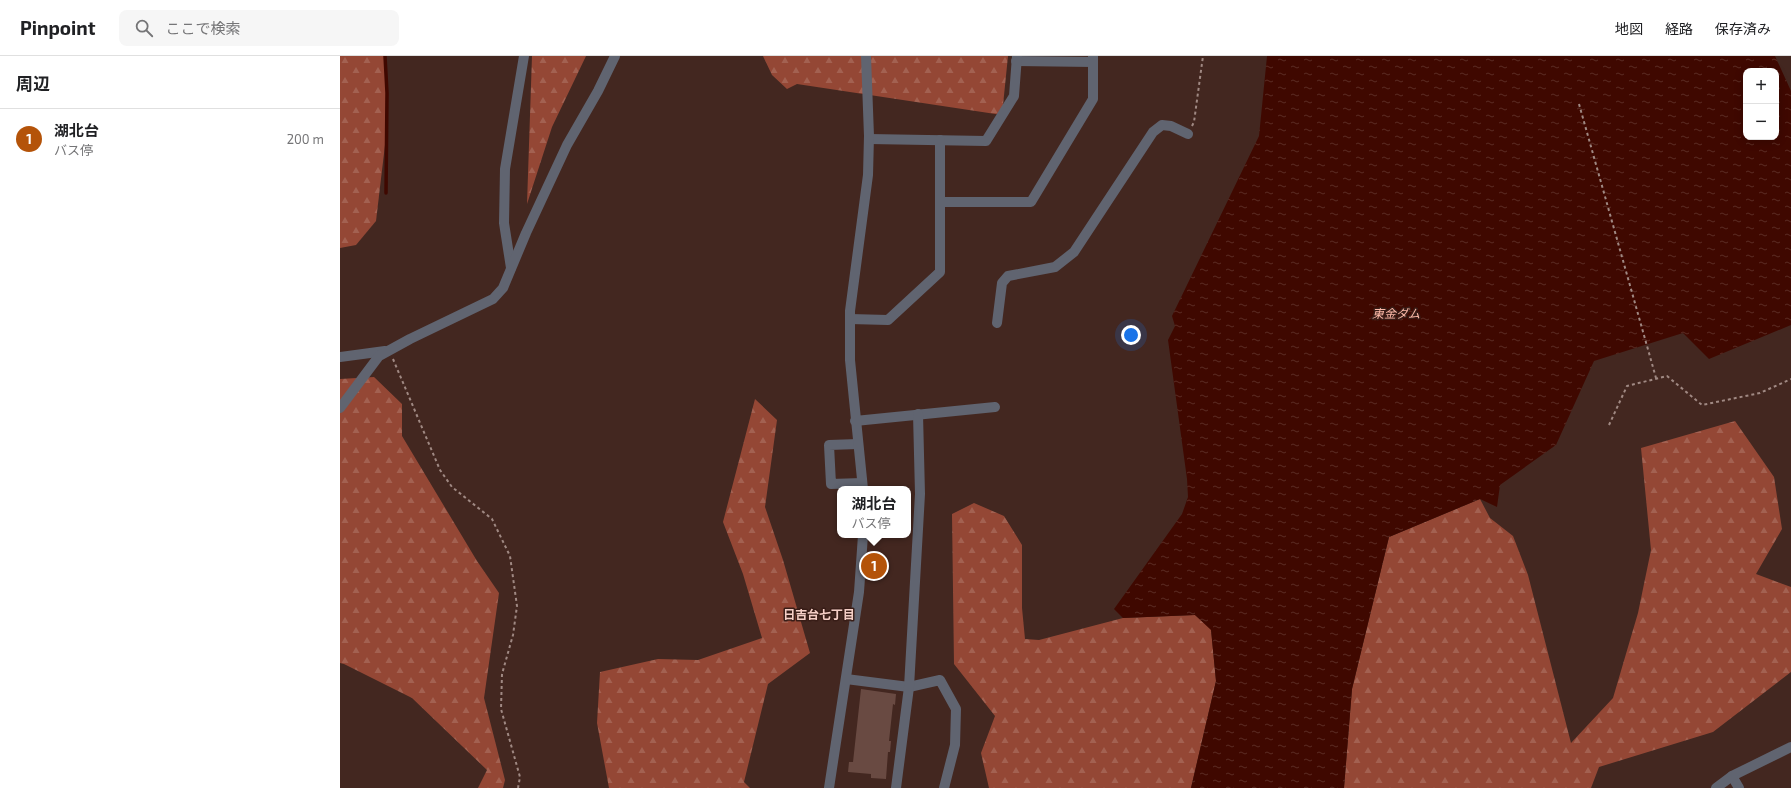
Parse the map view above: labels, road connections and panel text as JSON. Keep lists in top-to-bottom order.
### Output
{
  "districts": ["日吉台七丁目"],
  "water": ["東金ダム"],
  "page": {
    "header": "Pinpoint",
    "search": "ここで検索",
    "nav": ["地図", "経路", "保存済み"],
    "heading": "周辺",
    "map_buttons": ["+", "−"],
    "list": [
      {
        "mark": "1",
        "name": "湖北台",
        "note": "バス停",
        "value": "200 m"
      }
    ],
    "popup": ["湖北台", "バス停"],
    "pins": "1"
  }
}
